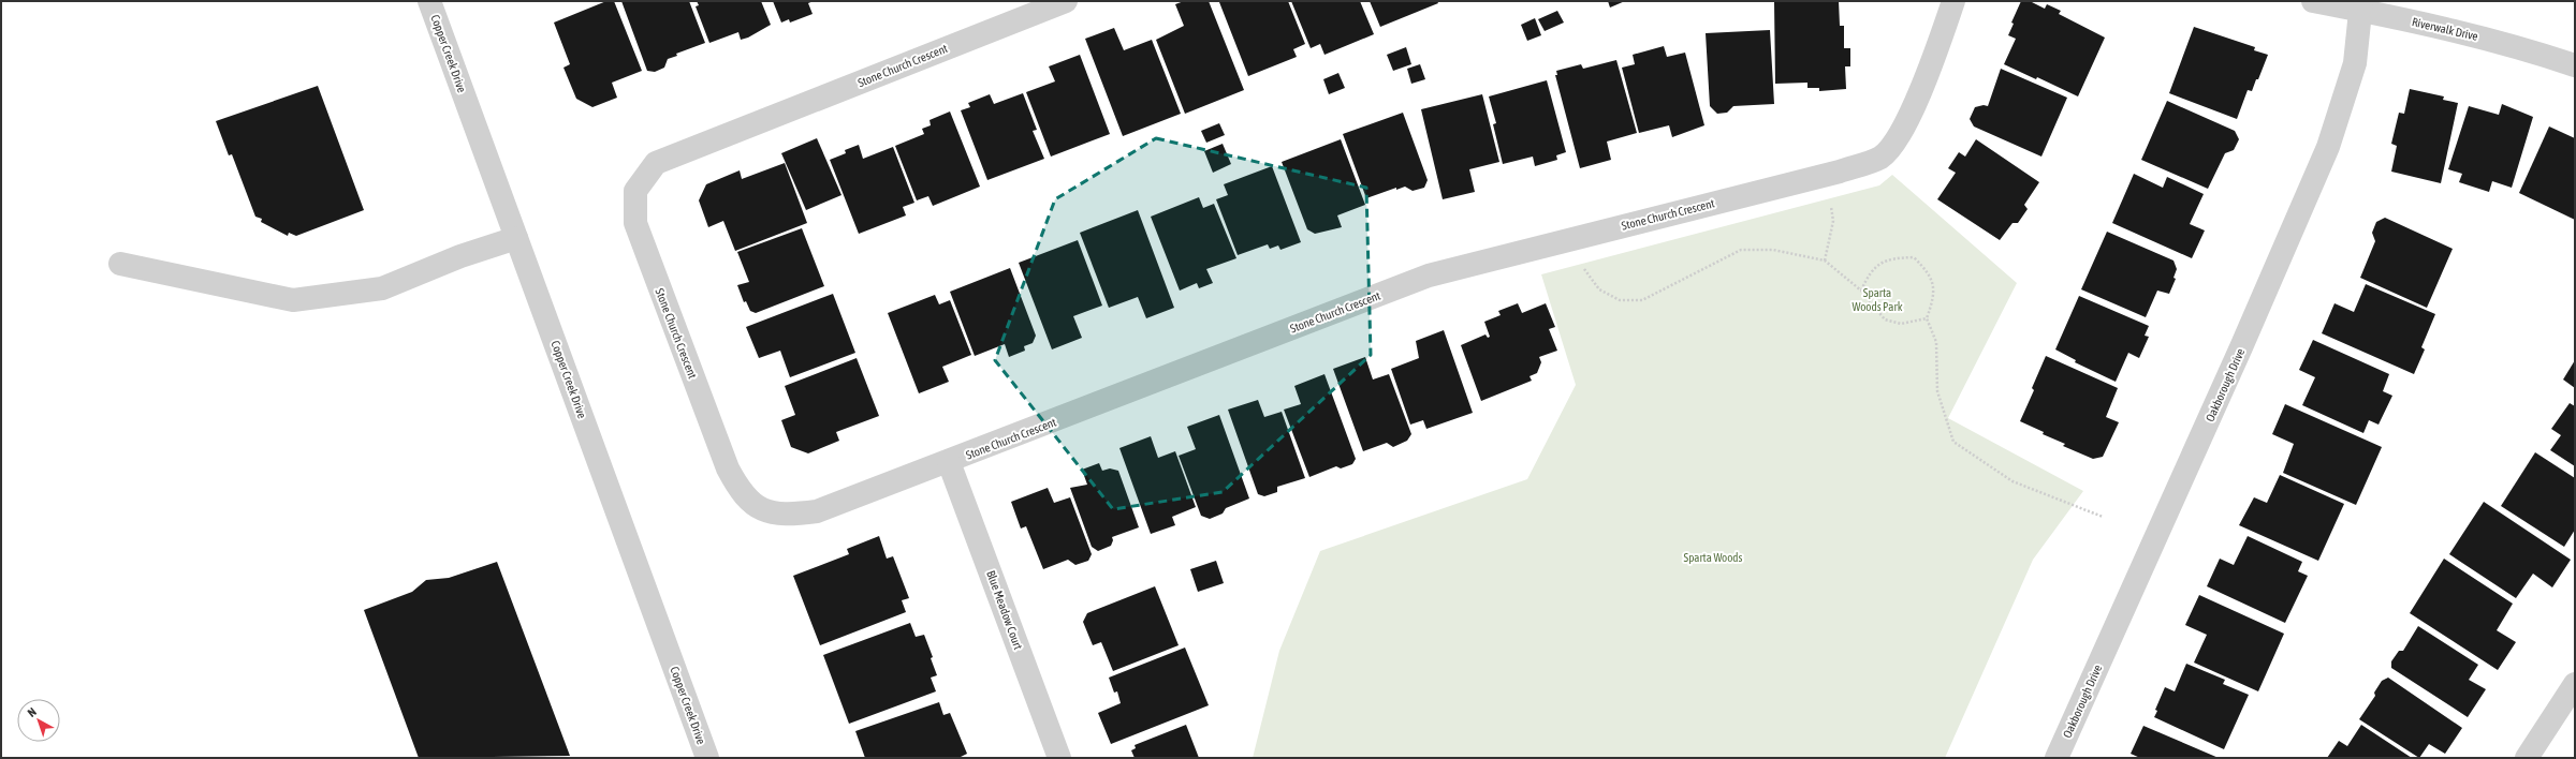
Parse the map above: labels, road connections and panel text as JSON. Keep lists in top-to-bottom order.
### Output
{
  "streets": {
    "street": [
      "Riverwalk Drive",
      "Copper Creek Drive",
      "Stone Church Crescent",
      "Oakborough Drive",
      "Blue Meadow Court"
    ]
  },
  "crossings": [
    ["Riverwalk Drive", "Oakborough Drive"],
    ["Stone Church Crescent", "Blue Meadow Court"]
  ],
  "parks": ["Sparta Woods Park", "Sparta Woods"],
  "north": "top left"
}
